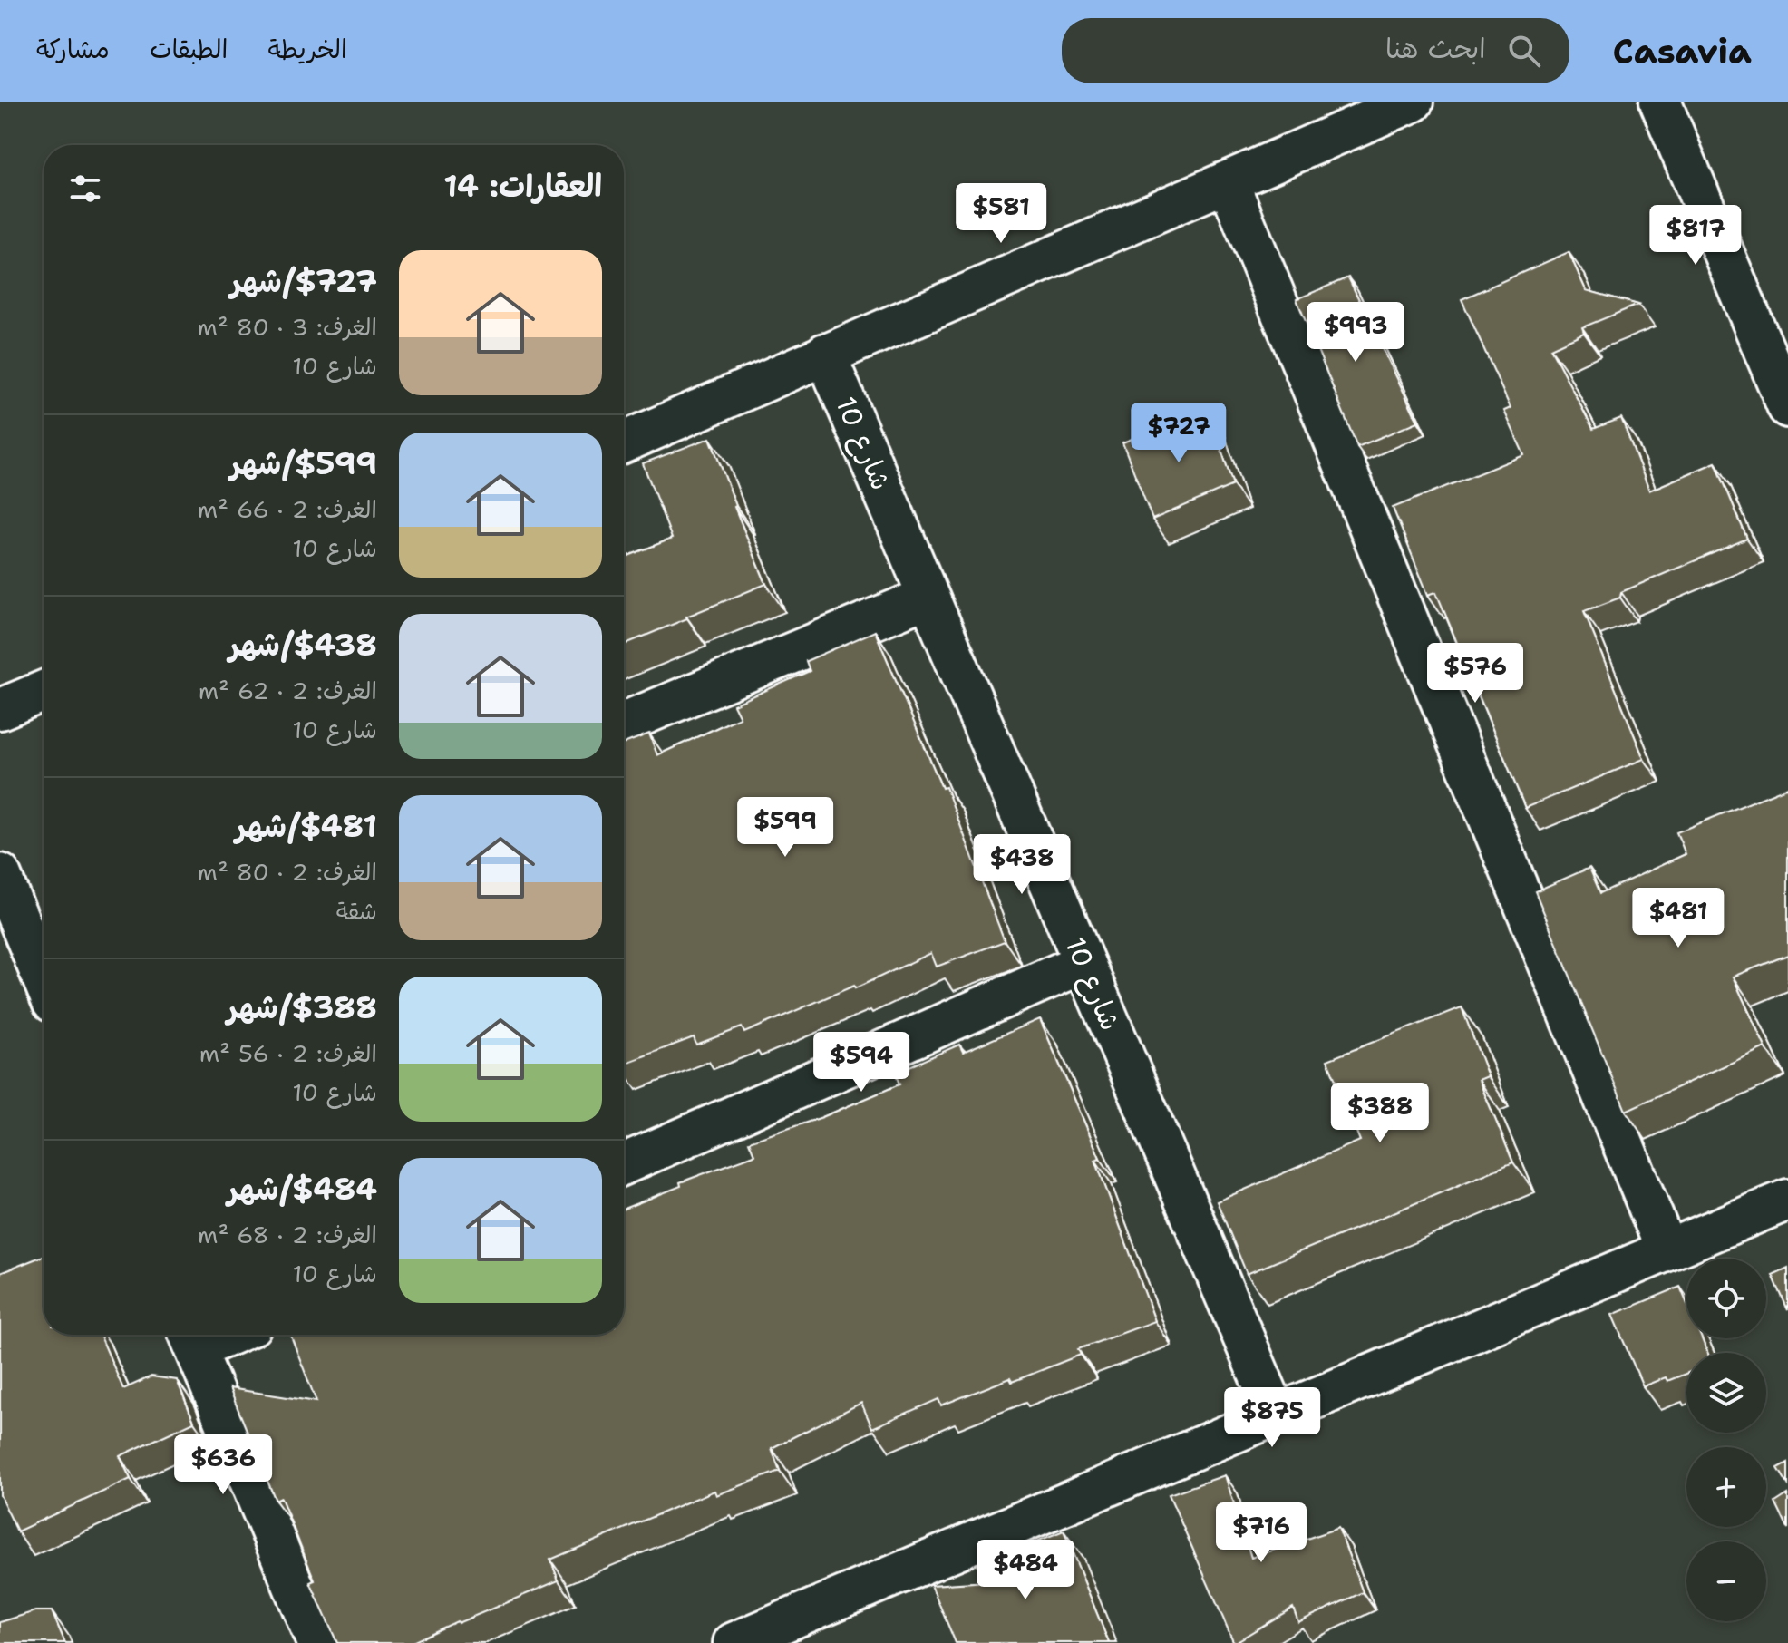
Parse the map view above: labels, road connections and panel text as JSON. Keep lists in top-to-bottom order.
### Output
{
  "streets": {
    "street": ["شارع 10"]
  },
  "page": {
    "header": "Casavia",
    "search": "ابحث هنا",
    "nav": ["الخريطة", "الطبقات", "مشاركة"],
    "heading": "العقارات: 14",
    "price": [
      "$581",
      "$817",
      "$993",
      "$727",
      "$576",
      "$599",
      "$438",
      "$481",
      "$594",
      "$388",
      "$875",
      "$636",
      "$716",
      "$484"
    ],
    "list": [
      {
        "name": "$727/شهر",
        "note": "الغرف: 3 · 80 m² · شارع 10"
      },
      {
        "name": "$599/شهر",
        "note": "الغرف: 2 · 66 m² · شارع 10"
      },
      {
        "name": "$438/شهر",
        "note": "الغرف: 2 · 62 m² · شارع 10"
      },
      {
        "name": "$481/شهر",
        "note": "الغرف: 2 · 80 m² · شقة"
      },
      {
        "name": "$388/شهر",
        "note": "الغرف: 2 · 56 m² · شارع 10"
      },
      {
        "name": "$484/شهر",
        "note": "الغرف: 2 · 68 m² · شارع 10"
      }
    ],
    "map_buttons": ["+", "−"]
  }
}
